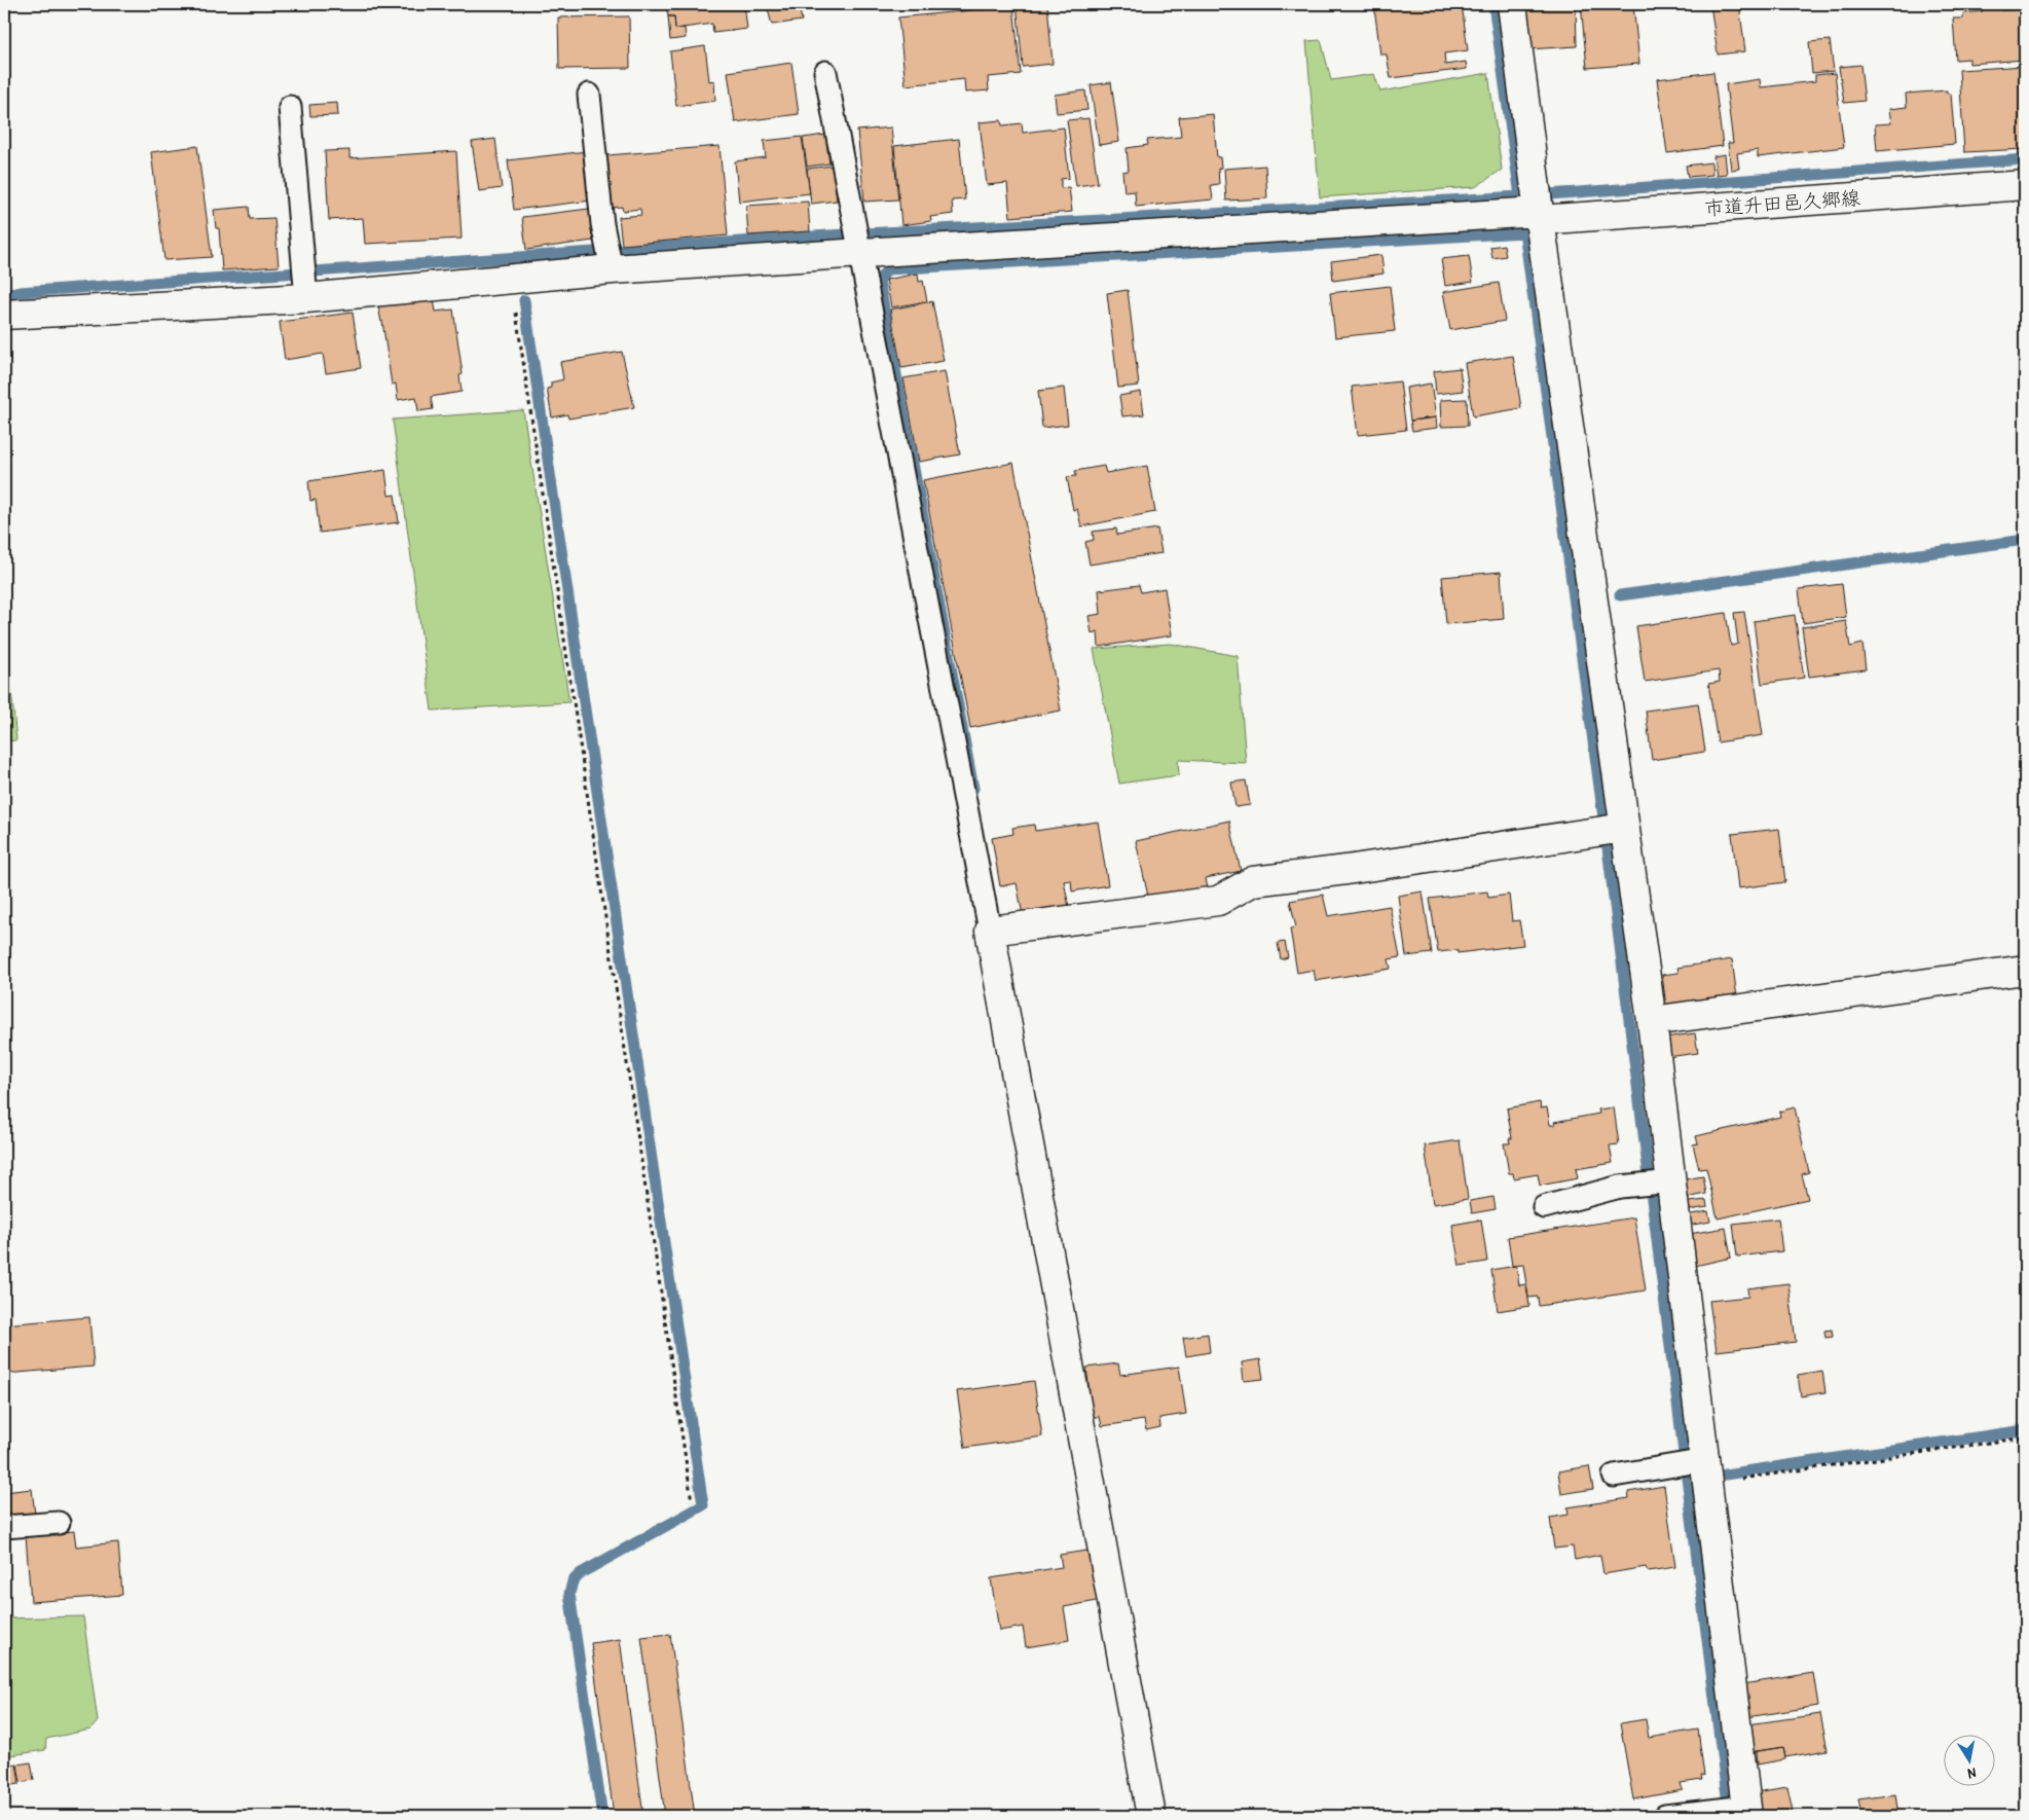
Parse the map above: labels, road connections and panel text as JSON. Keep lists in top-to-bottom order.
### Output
{
  "streets": {
    "street": ["市道升田邑久郷線"]
  },
  "north": "bottom"
}
